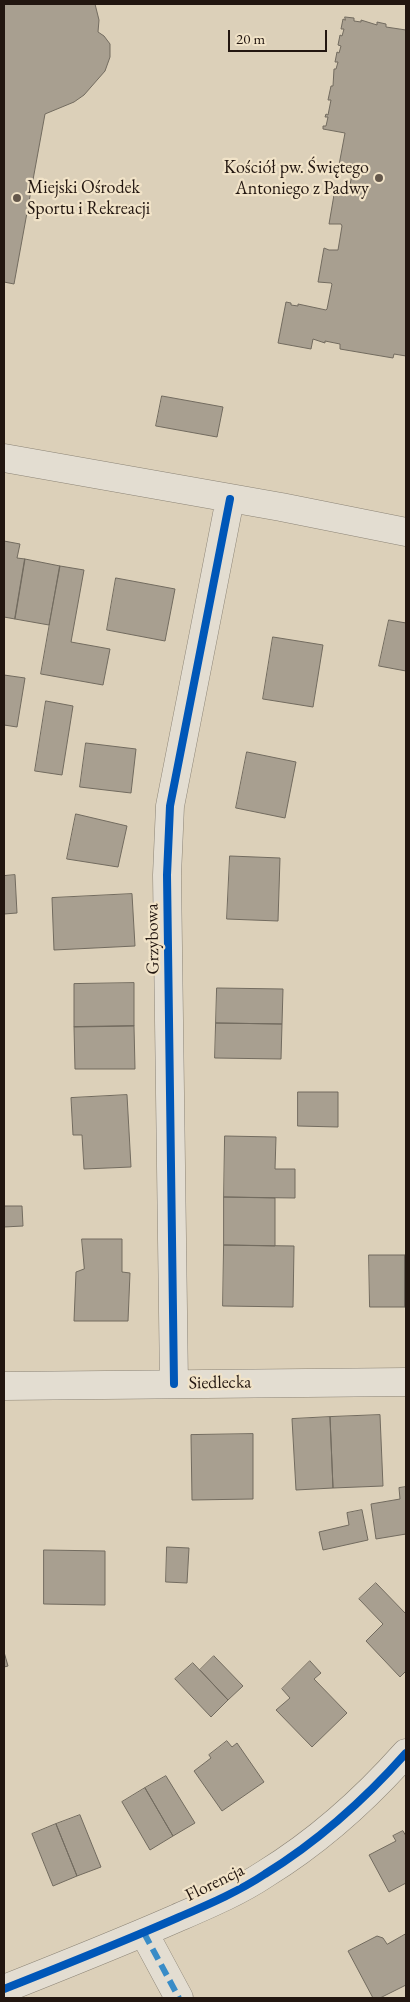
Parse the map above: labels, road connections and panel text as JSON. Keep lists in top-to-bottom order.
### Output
{
  "streets": {
    "street": ["Grzybowa", "Siedlecka", "Florencja"]
  },
  "crossings": [
    ["Grzybowa", "Siedlecka"]
  ],
  "places": ["Kościół pw. Świętego Antoniego z Padwy", "Miejski Ośrodek Sportu i Rekreacji"],
  "scale_bar": "20 m"
}
